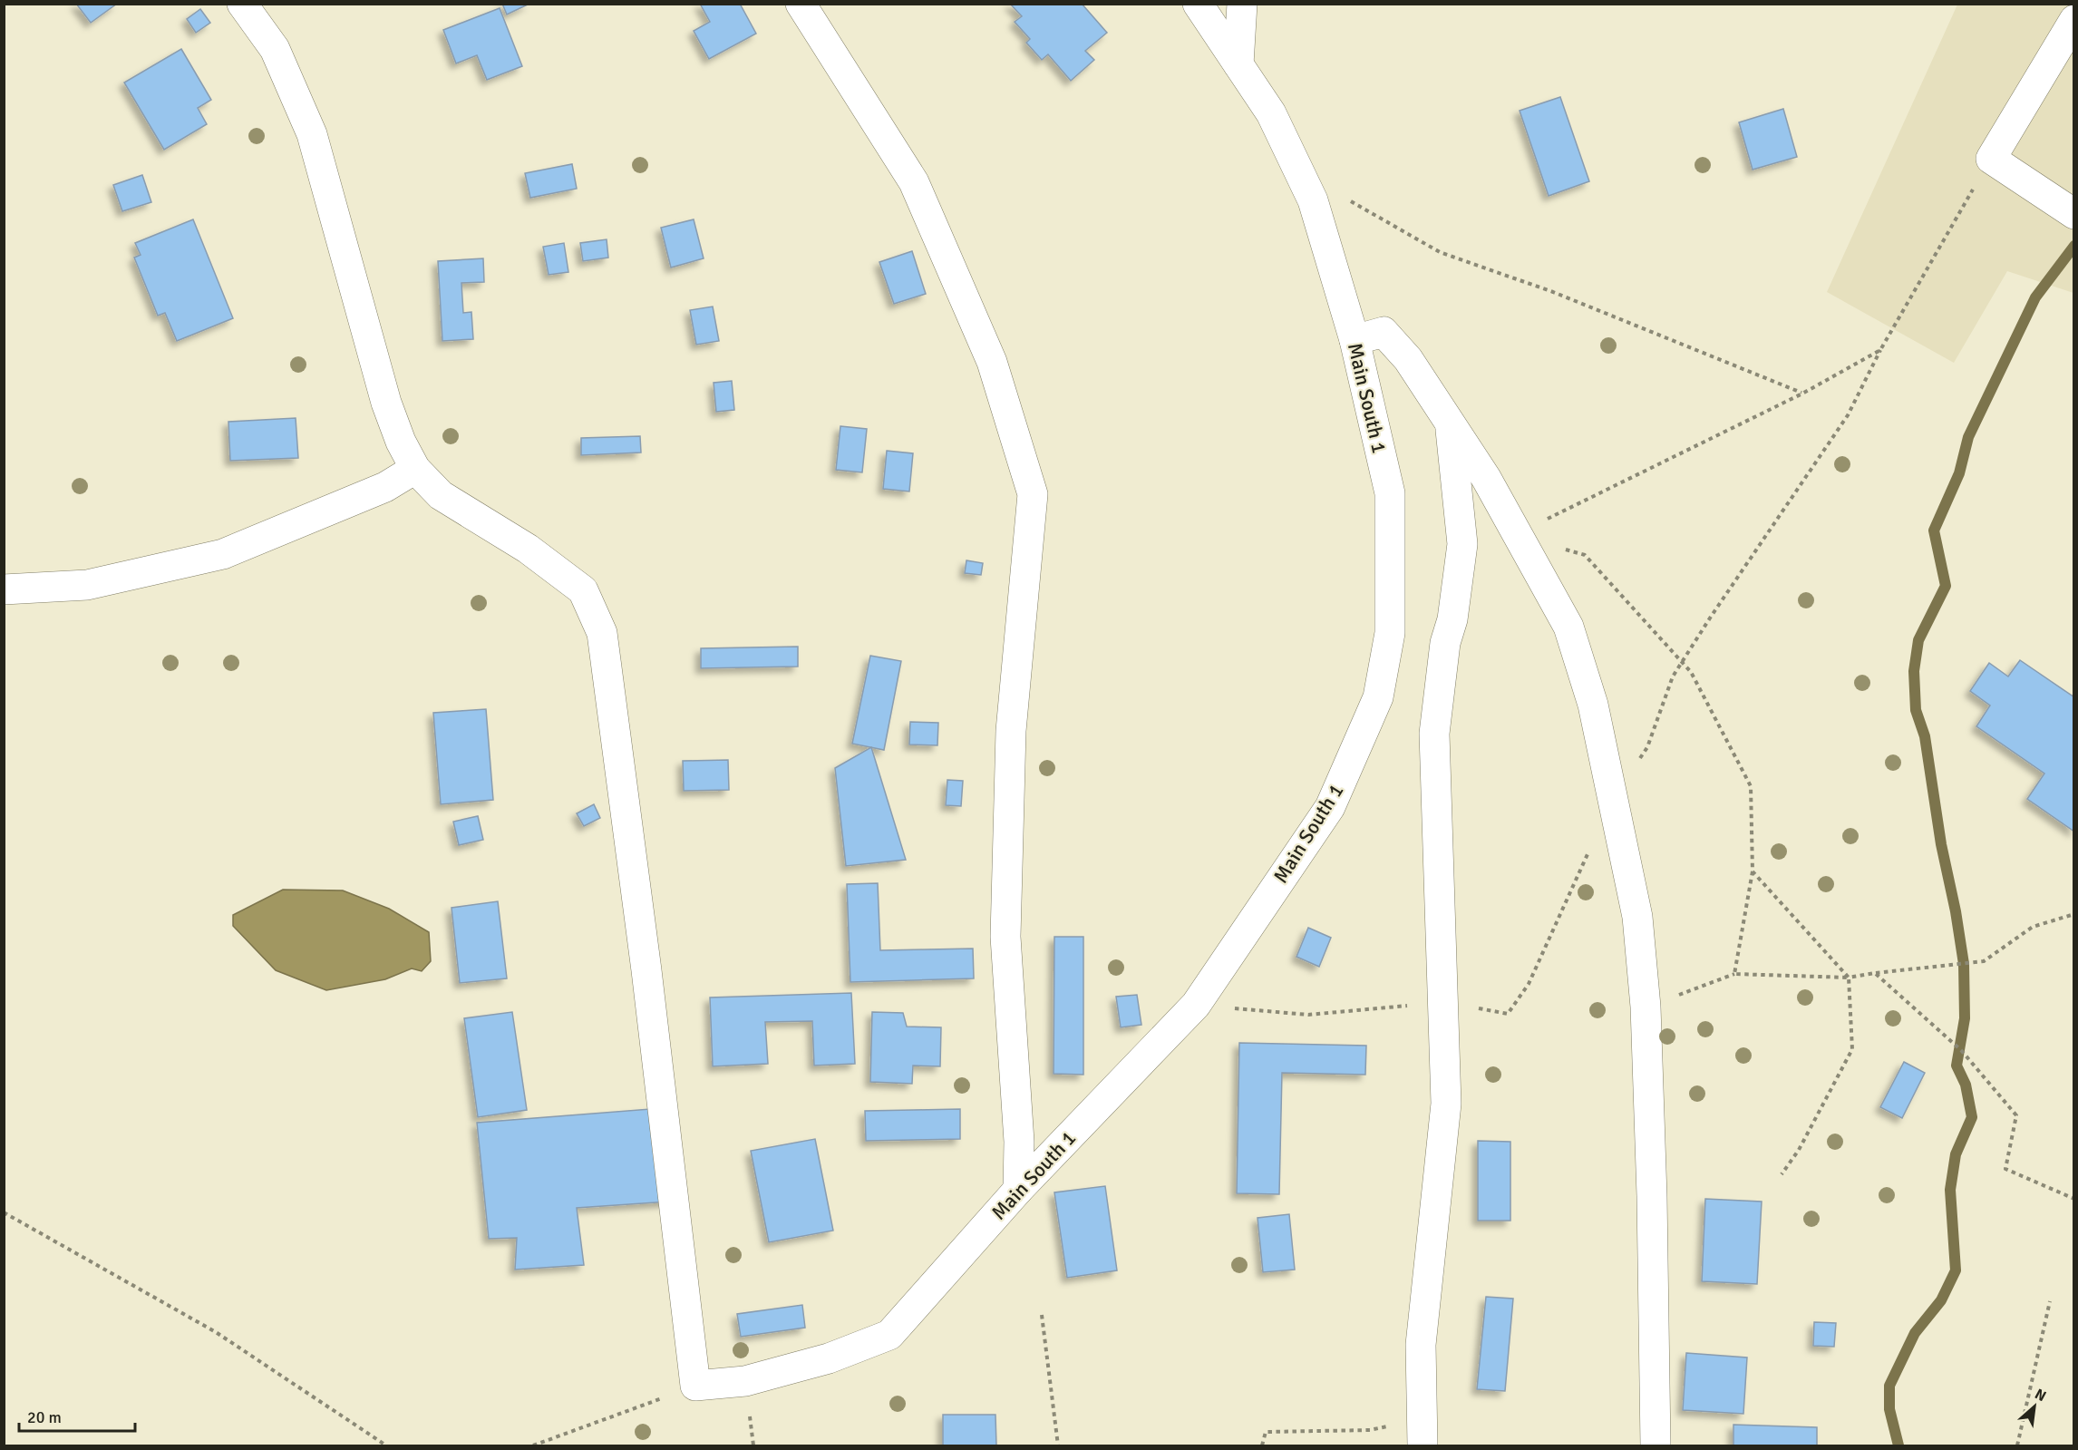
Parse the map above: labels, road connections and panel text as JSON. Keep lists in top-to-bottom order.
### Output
{
  "streets": {
    "street": ["Main South 1"]
  },
  "scale_bar": "20 m",
  "north": "top right"
}
